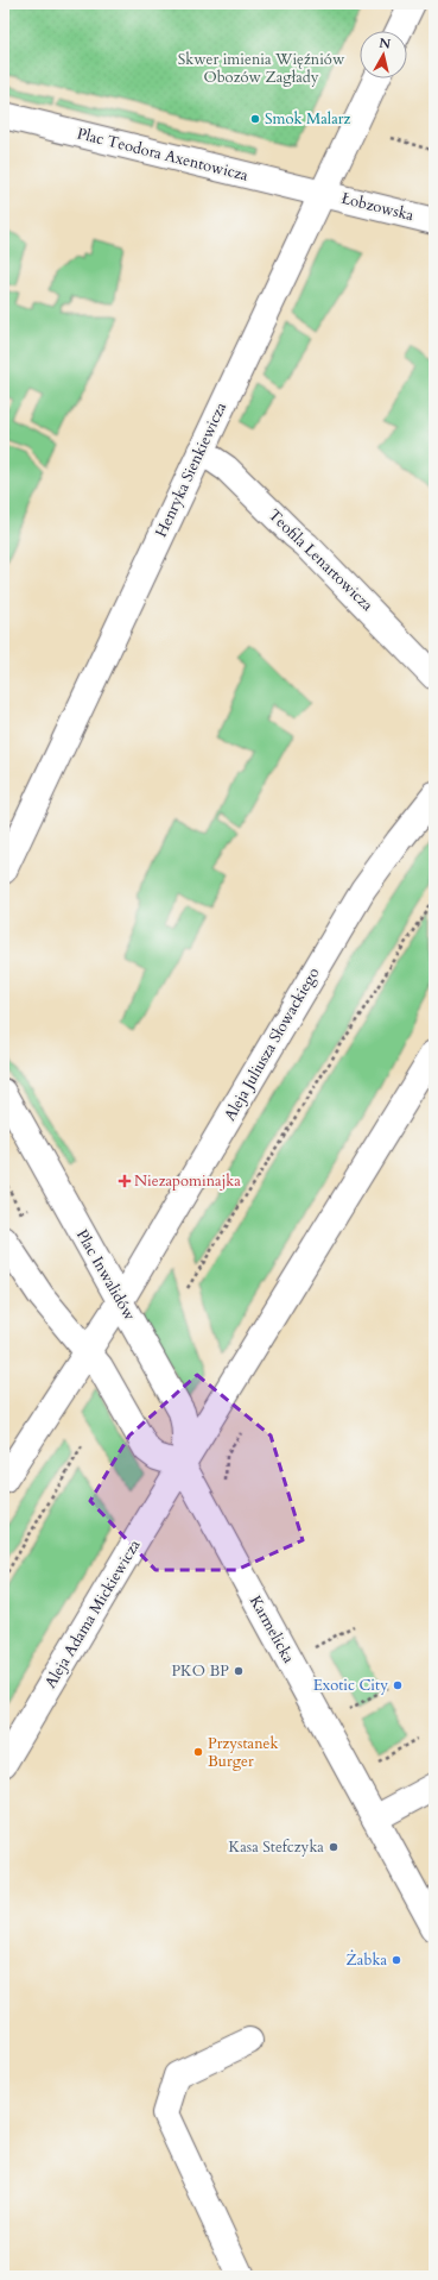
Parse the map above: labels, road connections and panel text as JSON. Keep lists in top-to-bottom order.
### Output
{
  "streets": {
    "street": [
      "Plac Teodora Axentowicza",
      "Łobzowska",
      "Henryka Sienkiewicza",
      "Teofila Lenartowicza",
      "Aleja Juliusza Słowackiego",
      "Plac Inwalidów",
      "Aleja Adama Mickiewicza",
      "Karmelicka"
    ]
  },
  "crossings": [
    ["Plac Teodora Axentowicza", "Łobzowska"],
    ["Plac Teodora Axentowicza", "Henryka Sienkiewicza"],
    ["Łobzowska", "Henryka Sienkiewicza"],
    ["Henryka Sienkiewicza", "Teofila Lenartowicza"],
    ["Aleja Juliusza Słowackiego", "Plac Inwalidów"],
    ["Plac Inwalidów", "Aleja Adama Mickiewicza"],
    ["Plac Inwalidów", "Karmelicka"],
    ["Aleja Adama Mickiewicza", "Karmelicka"]
  ],
  "parks": ["Skwer imienia Więźniów Obozów Zagłady"],
  "places": {
    "other": [
      "Smok Malarz",
      "PKO BP",
      "Exotic City",
      "Przystanek Burger",
      "Kasa Stefczyka",
      "Żabka"
    ],
    "health": ["Niezapominajka"]
  },
  "north": "top"
}
